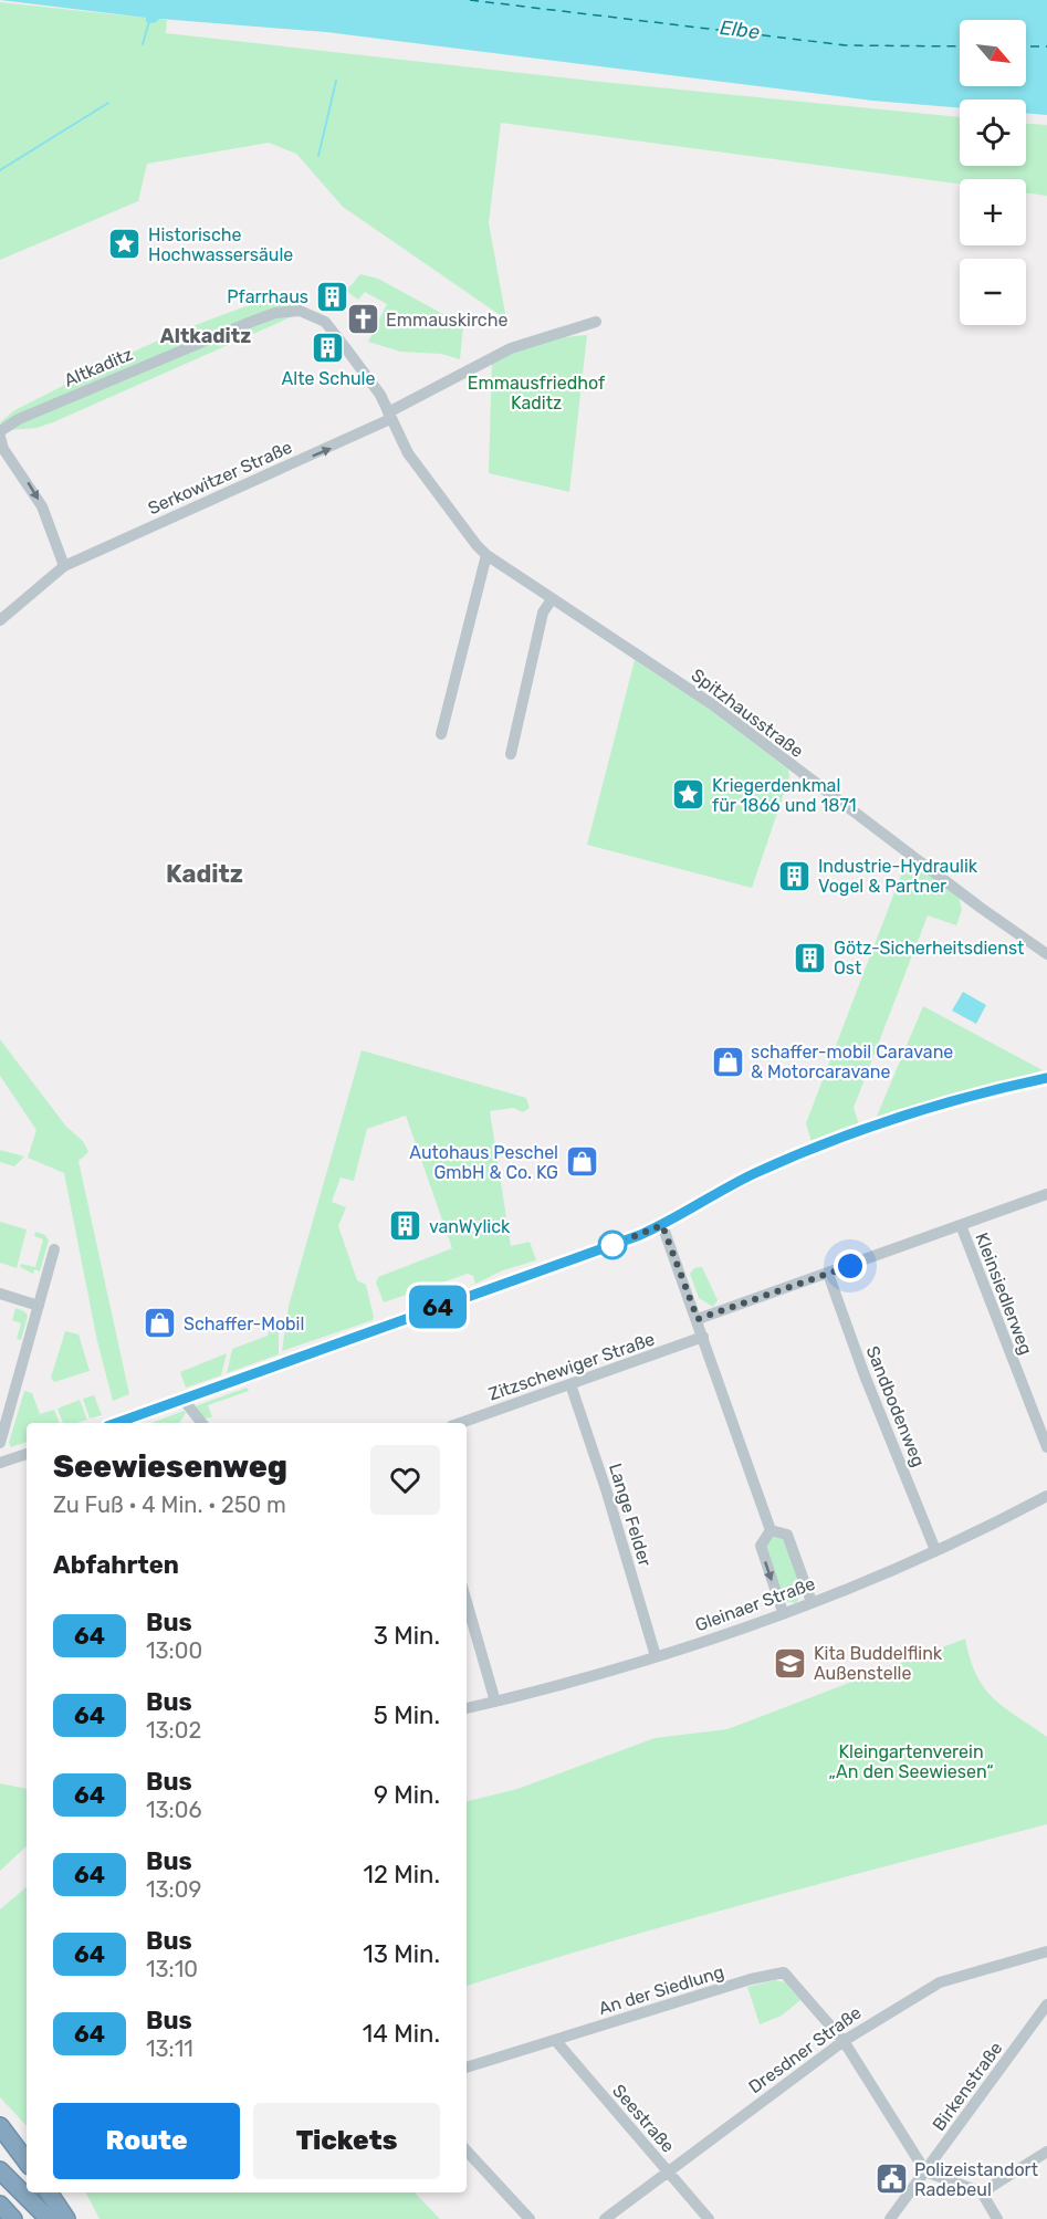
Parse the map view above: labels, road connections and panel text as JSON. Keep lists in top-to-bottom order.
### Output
{
  "streets": {
    "street": [
      "Altkaditz",
      "Serkowitzer Straße",
      "Spitzhausstraße",
      "Kleinsiedlerweg",
      "Zitzschewiger Straße",
      "Sandbodenweg",
      "Lange Felder",
      "Gleinaer Straße",
      "An der Siedlung",
      "Dresdner Straße",
      "Birkenstraße",
      "Seestraße"
    ]
  },
  "crossings": [
    ["Altkaditz", "Serkowitzer Straße"],
    ["Altkaditz", "Spitzhausstraße"],
    ["Serkowitzer Straße", "Spitzhausstraße"],
    ["Zitzschewiger Straße", "Lange Felder"],
    ["Sandbodenweg", "Gleinaer Straße"],
    ["Lange Felder", "Gleinaer Straße"],
    ["An der Siedlung", "Dresdner Straße"],
    ["An der Siedlung", "Seestraße"],
    ["Dresdner Straße", "Seestraße"]
  ],
  "one_way": ["Serkowitzer Straße"],
  "districts": ["Altkaditz", "Kaditz"],
  "water": ["Elbe"],
  "parks": ["Emmausfriedhof Kaditz", "Kleingartenverein „An den Seewiesen“"],
  "places": {
    "place": ["Historische Hochwassersäule", "Kriegerdenkmal für 1866 und 1871"],
    "building": [
      "Pfarrhaus",
      "Alte Schule",
      "Industrie-Hydraulik Vogel & Partner",
      "Götz-Sicherheitsdienst Ost",
      "vanWylick"
    ],
    "church": ["Emmauskirche"],
    "shop": ["schaffer-mobil Caravane & Motorcaravane", "Autohaus Peschel GmbH & Co. KG", "Schaffer-Mobil"],
    "school or university": ["Kita Buddelflink Außenstelle"],
    "public building": ["Polizeistandort Radebeul"]
  },
  "lines": ["bus line 64"],
  "north": "bottom right",
  "page": {
    "on_map": "64",
    "map_buttons": ["+", "−"],
    "heading": [
      ["Seewiesenweg", "Zu Fuß · 4 Min. · 250 m"],
      "Abfahrten"
    ],
    "list": [
      {
        "mark": "64",
        "name": "Bus",
        "note": "13:00",
        "value": "3 Min."
      },
      {
        "mark": "64",
        "name": "Bus",
        "note": "13:02",
        "value": "5 Min."
      },
      {
        "mark": "64",
        "name": "Bus",
        "note": "13:06",
        "value": "9 Min."
      },
      {
        "mark": "64",
        "name": "Bus",
        "note": "13:09",
        "value": "12 Min."
      },
      {
        "mark": "64",
        "name": "Bus",
        "note": "13:10",
        "value": "13 Min."
      },
      {
        "mark": "64",
        "name": "Bus",
        "note": "13:11",
        "value": "14 Min."
      }
    ],
    "buttons": ["Route", "Tickets"]
  }
}
